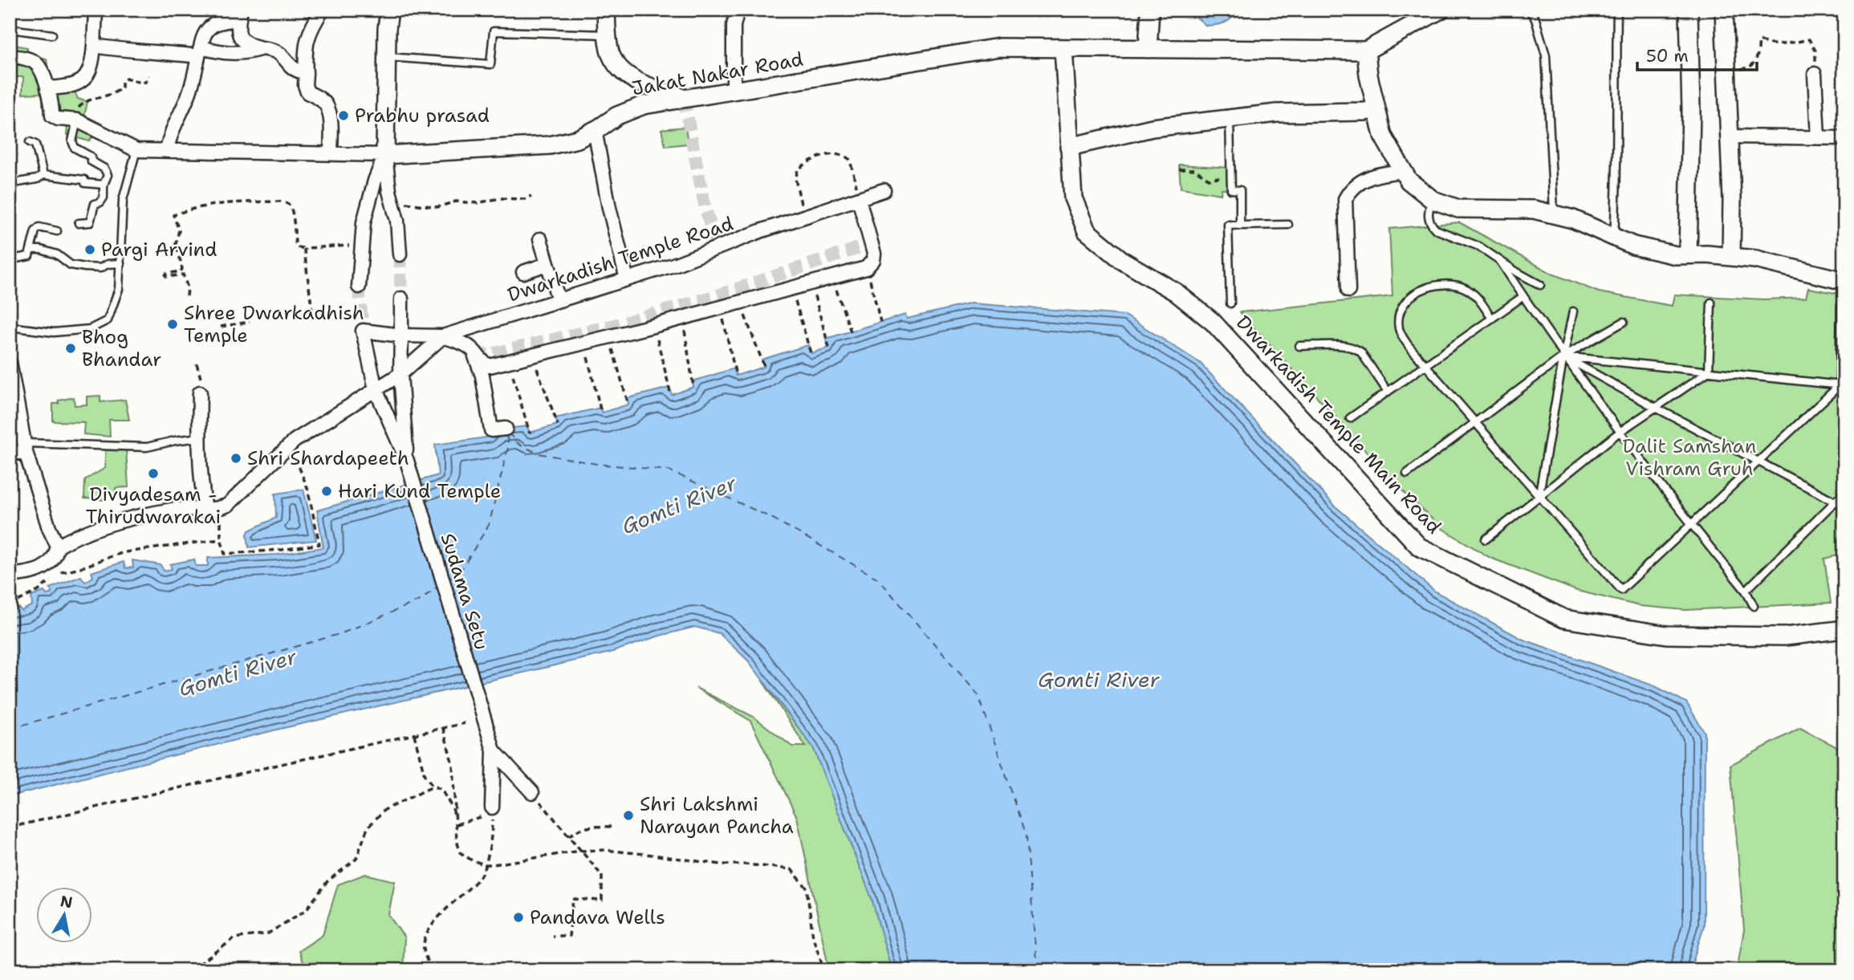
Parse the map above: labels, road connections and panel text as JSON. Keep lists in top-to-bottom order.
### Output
{
  "streets": {
    "main road": ["Jakat Nakar Road", "Dwarkadish Temple Main Road"],
    "street": ["Dwarkadish Temple Road", "Sudama Setu"]
  },
  "water": ["Gomti River"],
  "parks": ["Dalit Samshan Vishram Gruh"],
  "places": [
    "Prabhu prasad",
    "Pargi Arvind",
    "Shree Dwarkadhish Temple",
    "Bhog Bhandar",
    "Shri Shardapeeth",
    "Divyadesam - Thirudwarakai",
    "Hari Kund Temple",
    "Shri Lakshmi Narayan Pancha",
    "Pandava Wells"
  ],
  "scale_bar": "50 m",
  "north": "top"
}
